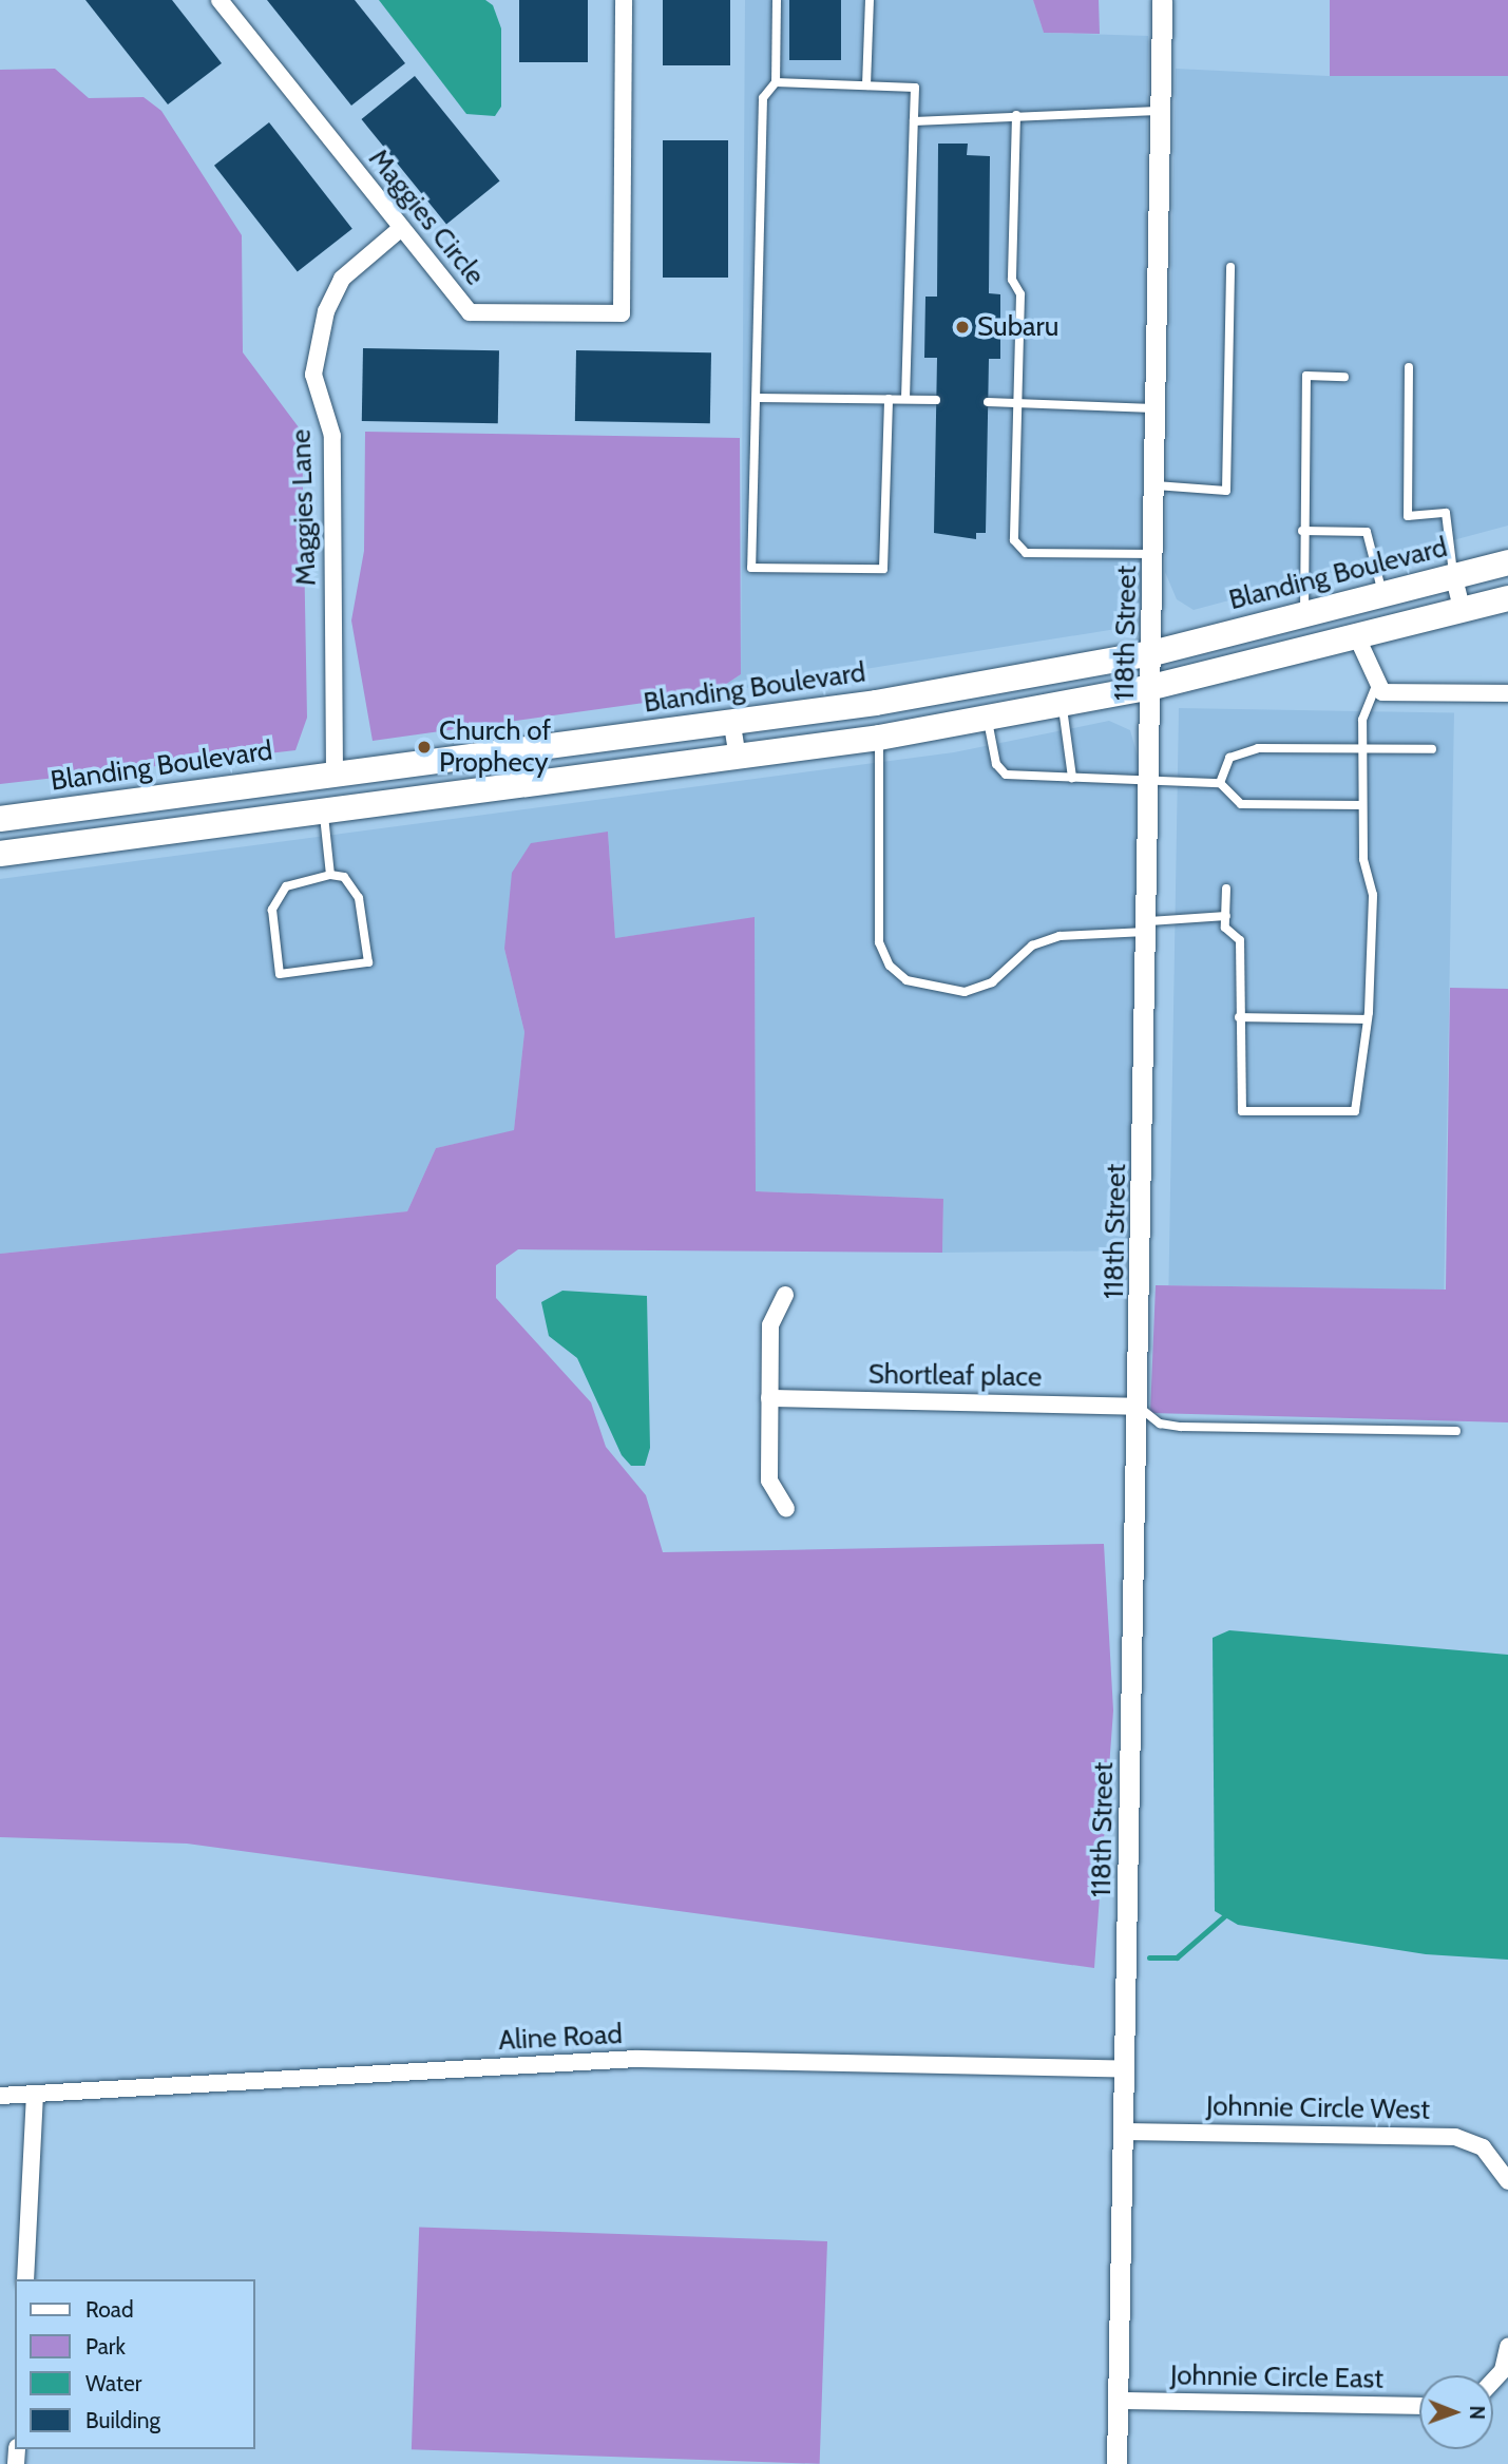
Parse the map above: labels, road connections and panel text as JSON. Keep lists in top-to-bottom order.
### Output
{
  "streets": {
    "main road": ["Blanding Boulevard"],
    "street": [
      "Maggies Circle",
      "Maggies Lane",
      "118th Street",
      "Shortleaf place",
      "Aline Road",
      "Johnnie Circle West",
      "Johnnie Circle East"
    ]
  },
  "crossings": [
    ["Maggies Circle", "Maggies Lane"],
    ["Maggies Lane", "Blanding Boulevard"],
    ["Blanding Boulevard", "118th Street"],
    ["118th Street", "Shortleaf place"],
    ["118th Street", "Aline Road"],
    ["118th Street", "Johnnie Circle West"],
    ["118th Street", "Johnnie Circle East"]
  ],
  "places": ["Subaru", "Church of Prophecy"],
  "legend": [
    "Road",
    "Park",
    "Water",
    "Building"
  ],
  "north": "right"
}
